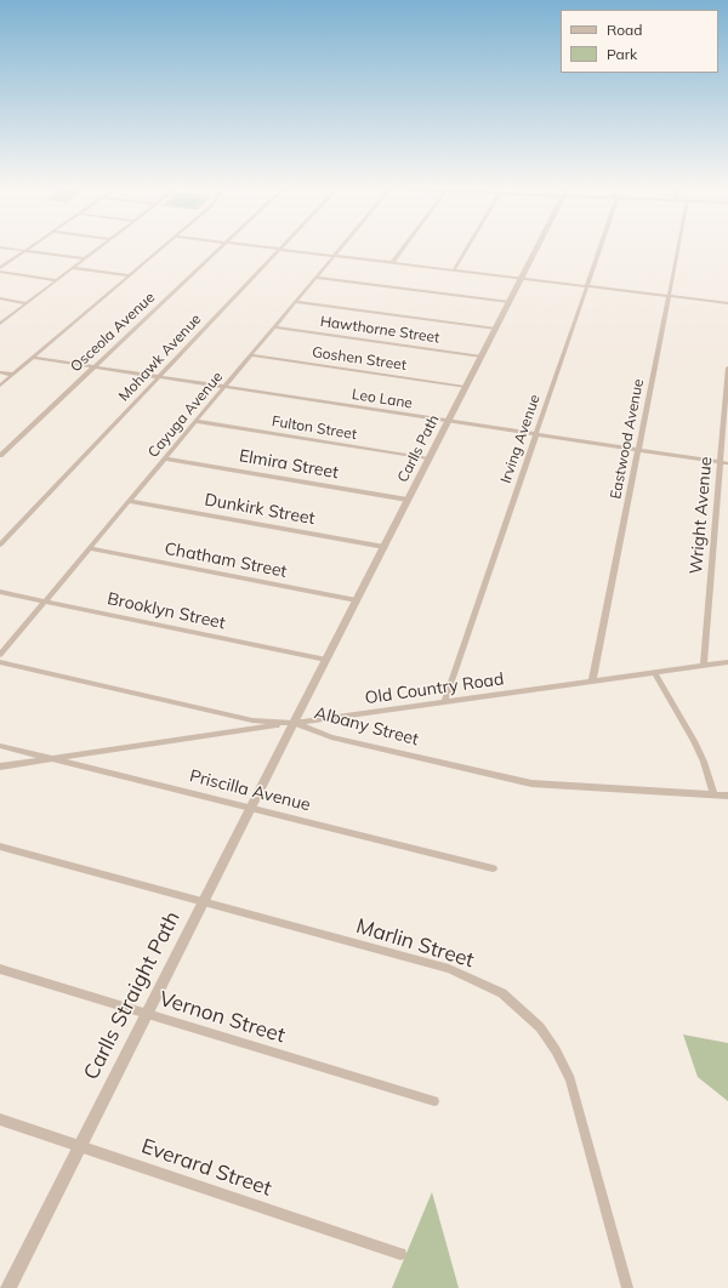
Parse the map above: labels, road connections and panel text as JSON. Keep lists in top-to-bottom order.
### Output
{
  "streets": {
    "street": [
      "Hawthorne Street",
      "Osceola Avenue",
      "Mohawk Avenue",
      "Goshen Street",
      "Leo Lane",
      "Cayuga Avenue",
      "Fulton Street",
      "Irving Avenue",
      "Eastwood Avenue",
      "Carlls Path",
      "Elmira Street",
      "Dunkirk Street",
      "Wright Avenue",
      "Chatham Street",
      "Brooklyn Street",
      "Old Country Road",
      "Albany Street",
      "Priscilla Avenue",
      "Marlin Street",
      "Carlls Straight Path",
      "Vernon Street",
      "Everard Street"
    ]
  },
  "crossings": [
    ["Hawthorne Street", "Cayuga Avenue"],
    ["Hawthorne Street", "Carlls Path"],
    ["Osceola Avenue", "Leo Lane"],
    ["Mohawk Avenue", "Leo Lane"],
    ["Goshen Street", "Cayuga Avenue"],
    ["Goshen Street", "Carlls Path"],
    ["Leo Lane", "Cayuga Avenue"],
    ["Leo Lane", "Irving Avenue"],
    ["Leo Lane", "Eastwood Avenue"],
    ["Leo Lane", "Carlls Path"],
    ["Leo Lane", "Wright Avenue"],
    ["Cayuga Avenue", "Fulton Street"],
    ["Cayuga Avenue", "Elmira Street"],
    ["Cayuga Avenue", "Dunkirk Street"],
    ["Cayuga Avenue", "Chatham Street"],
    ["Cayuga Avenue", "Brooklyn Street"],
    ["Fulton Street", "Carlls Path"],
    ["Irving Avenue", "Old Country Road"],
    ["Eastwood Avenue", "Old Country Road"],
    ["Carlls Path", "Elmira Street"],
    ["Carlls Path", "Dunkirk Street"],
    ["Carlls Path", "Chatham Street"],
    ["Carlls Path", "Brooklyn Street"],
    ["Carlls Path", "Old Country Road"],
    ["Carlls Path", "Albany Street"],
    ["Carlls Path", "Carlls Straight Path"],
    ["Wright Avenue", "Old Country Road"],
    ["Old Country Road", "Albany Street"],
    ["Old Country Road", "Priscilla Avenue"],
    ["Old Country Road", "Carlls Straight Path"],
    ["Albany Street", "Carlls Straight Path"],
    ["Priscilla Avenue", "Carlls Straight Path"],
    ["Marlin Street", "Carlls Straight Path"],
    ["Carlls Straight Path", "Vernon Street"],
    ["Carlls Straight Path", "Everard Street"]
  ],
  "legend": ["Road", "Park"]
}
